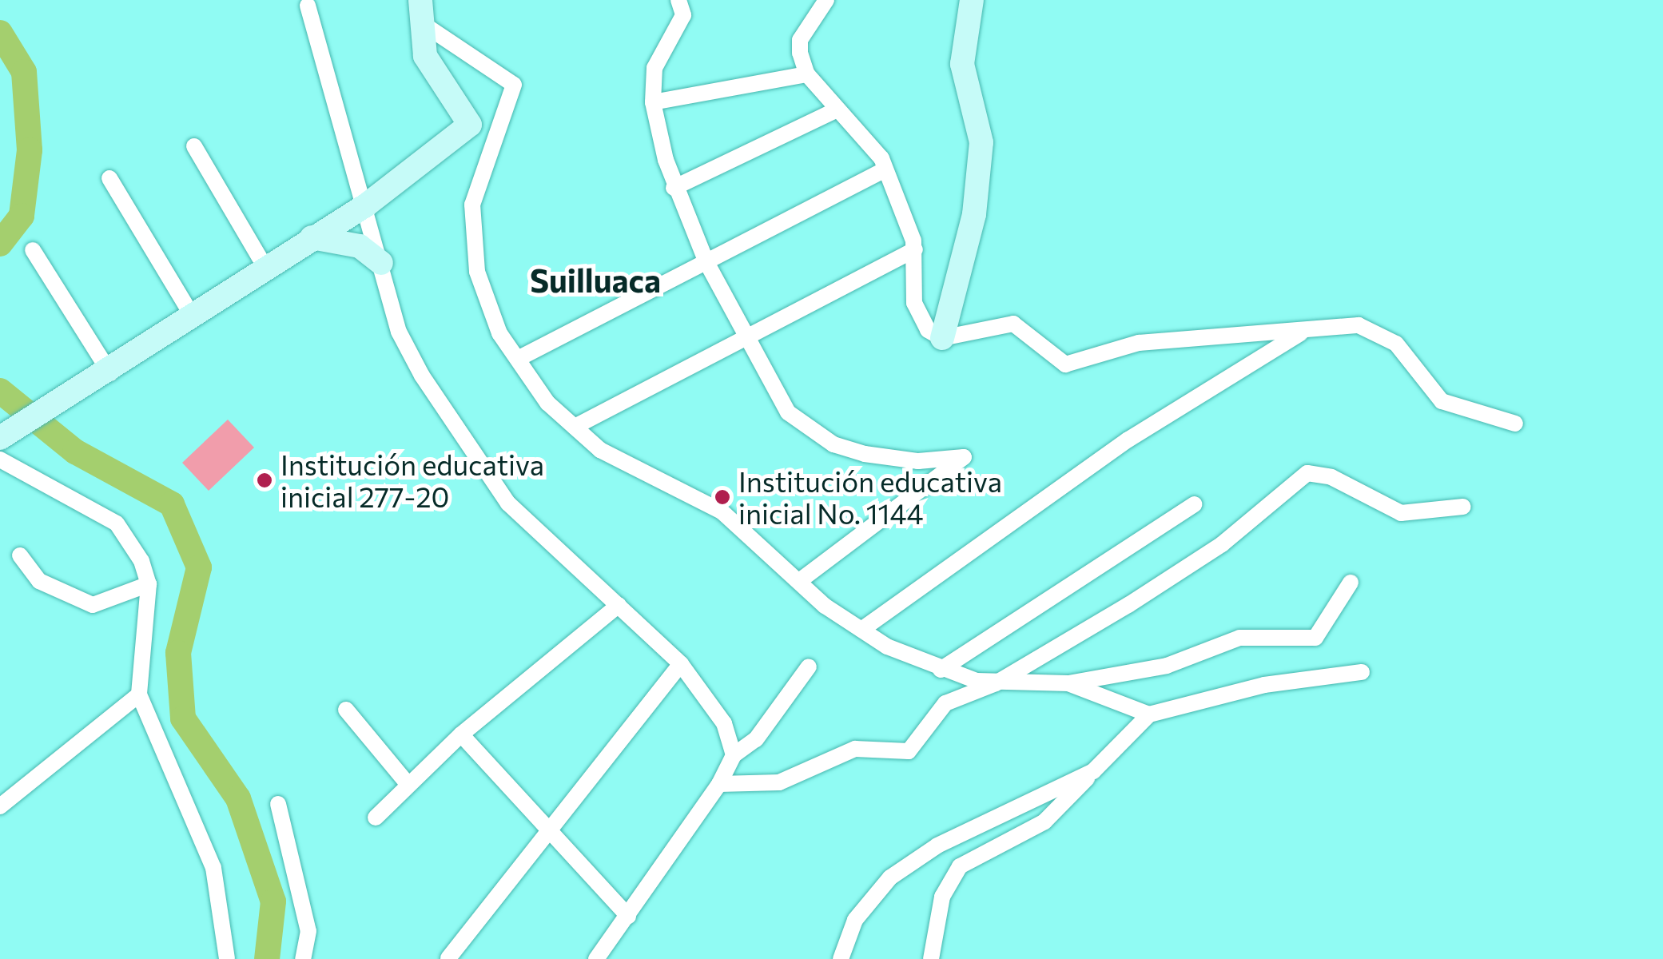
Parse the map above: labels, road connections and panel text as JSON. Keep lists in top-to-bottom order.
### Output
{
  "districts": ["Suilluaca"],
  "places": ["Institución educativa inicial 277-20", "Institución educativa inicial No. 1144"]
}
